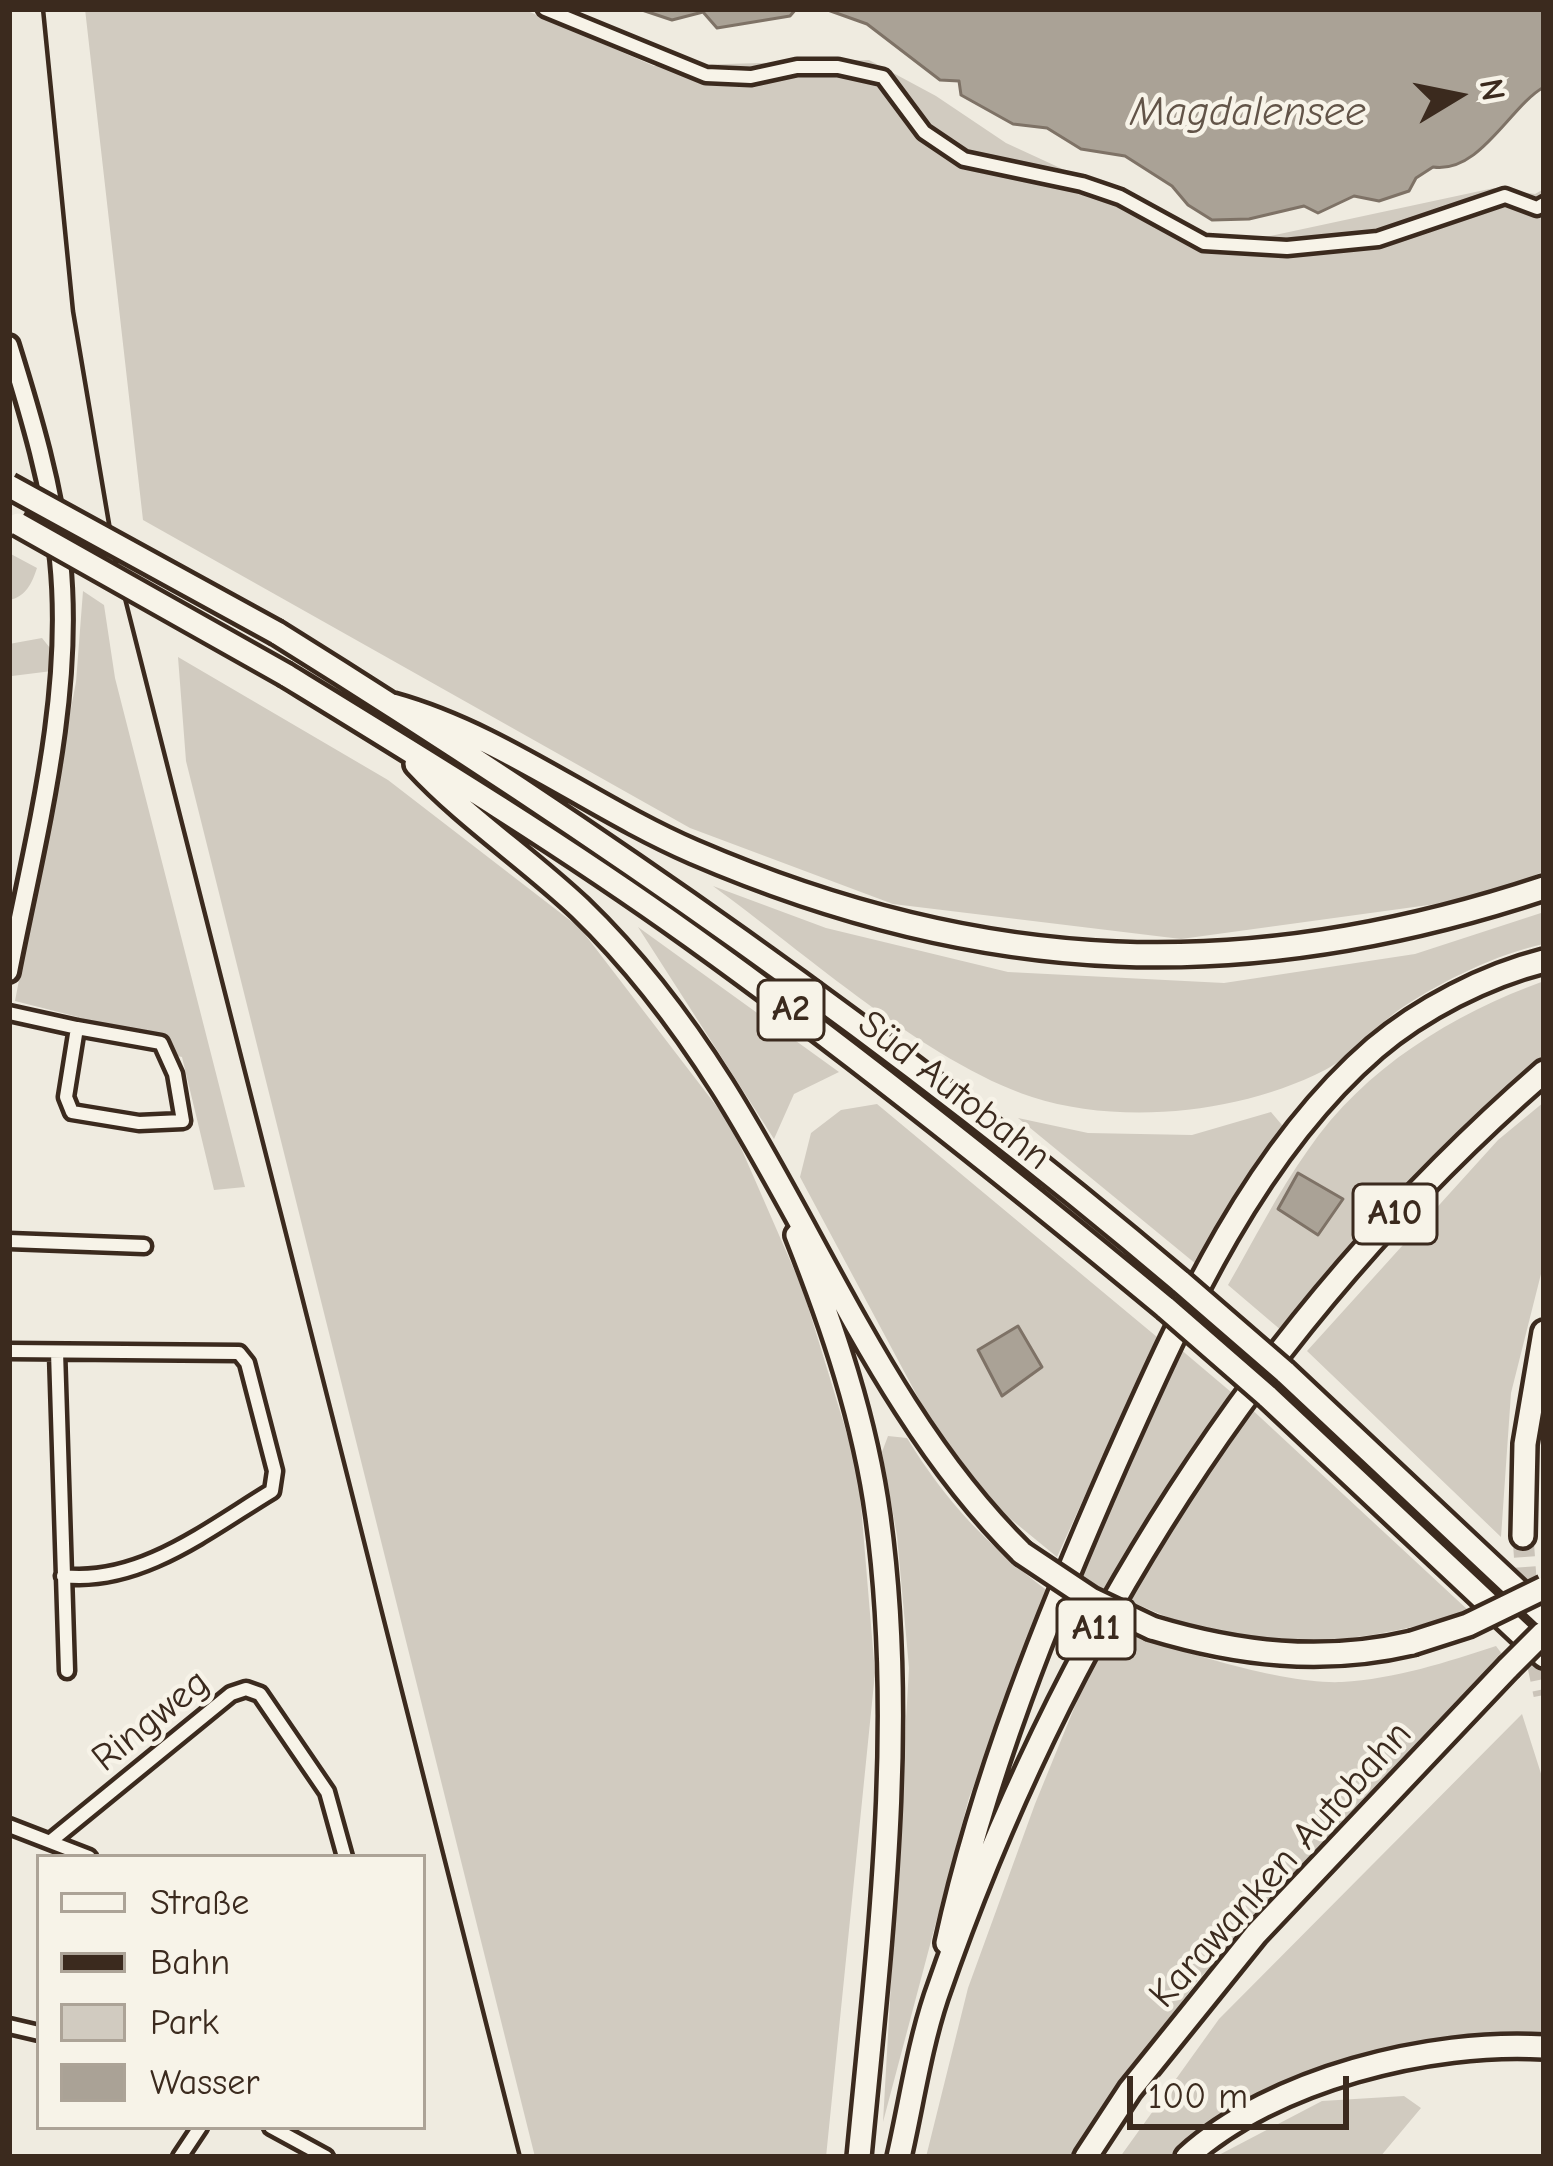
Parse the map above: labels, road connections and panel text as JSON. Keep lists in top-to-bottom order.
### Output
{
  "streets": {
    "highway": [
      "A2",
      "Süd Autobahn",
      "A10",
      "A11",
      "Karawanken Autobahn"
    ],
    "street": ["Ringweg"]
  },
  "crossings": [
    ["Süd Autobahn", "A10"],
    ["Süd Autobahn", "A11"],
    ["A10", "A11"]
  ],
  "water": ["Magdalensee"],
  "legend": [
    "Straße",
    "Bahn",
    "Park",
    "Wasser"
  ],
  "scale_bar": "100 m",
  "north": "right"
}
